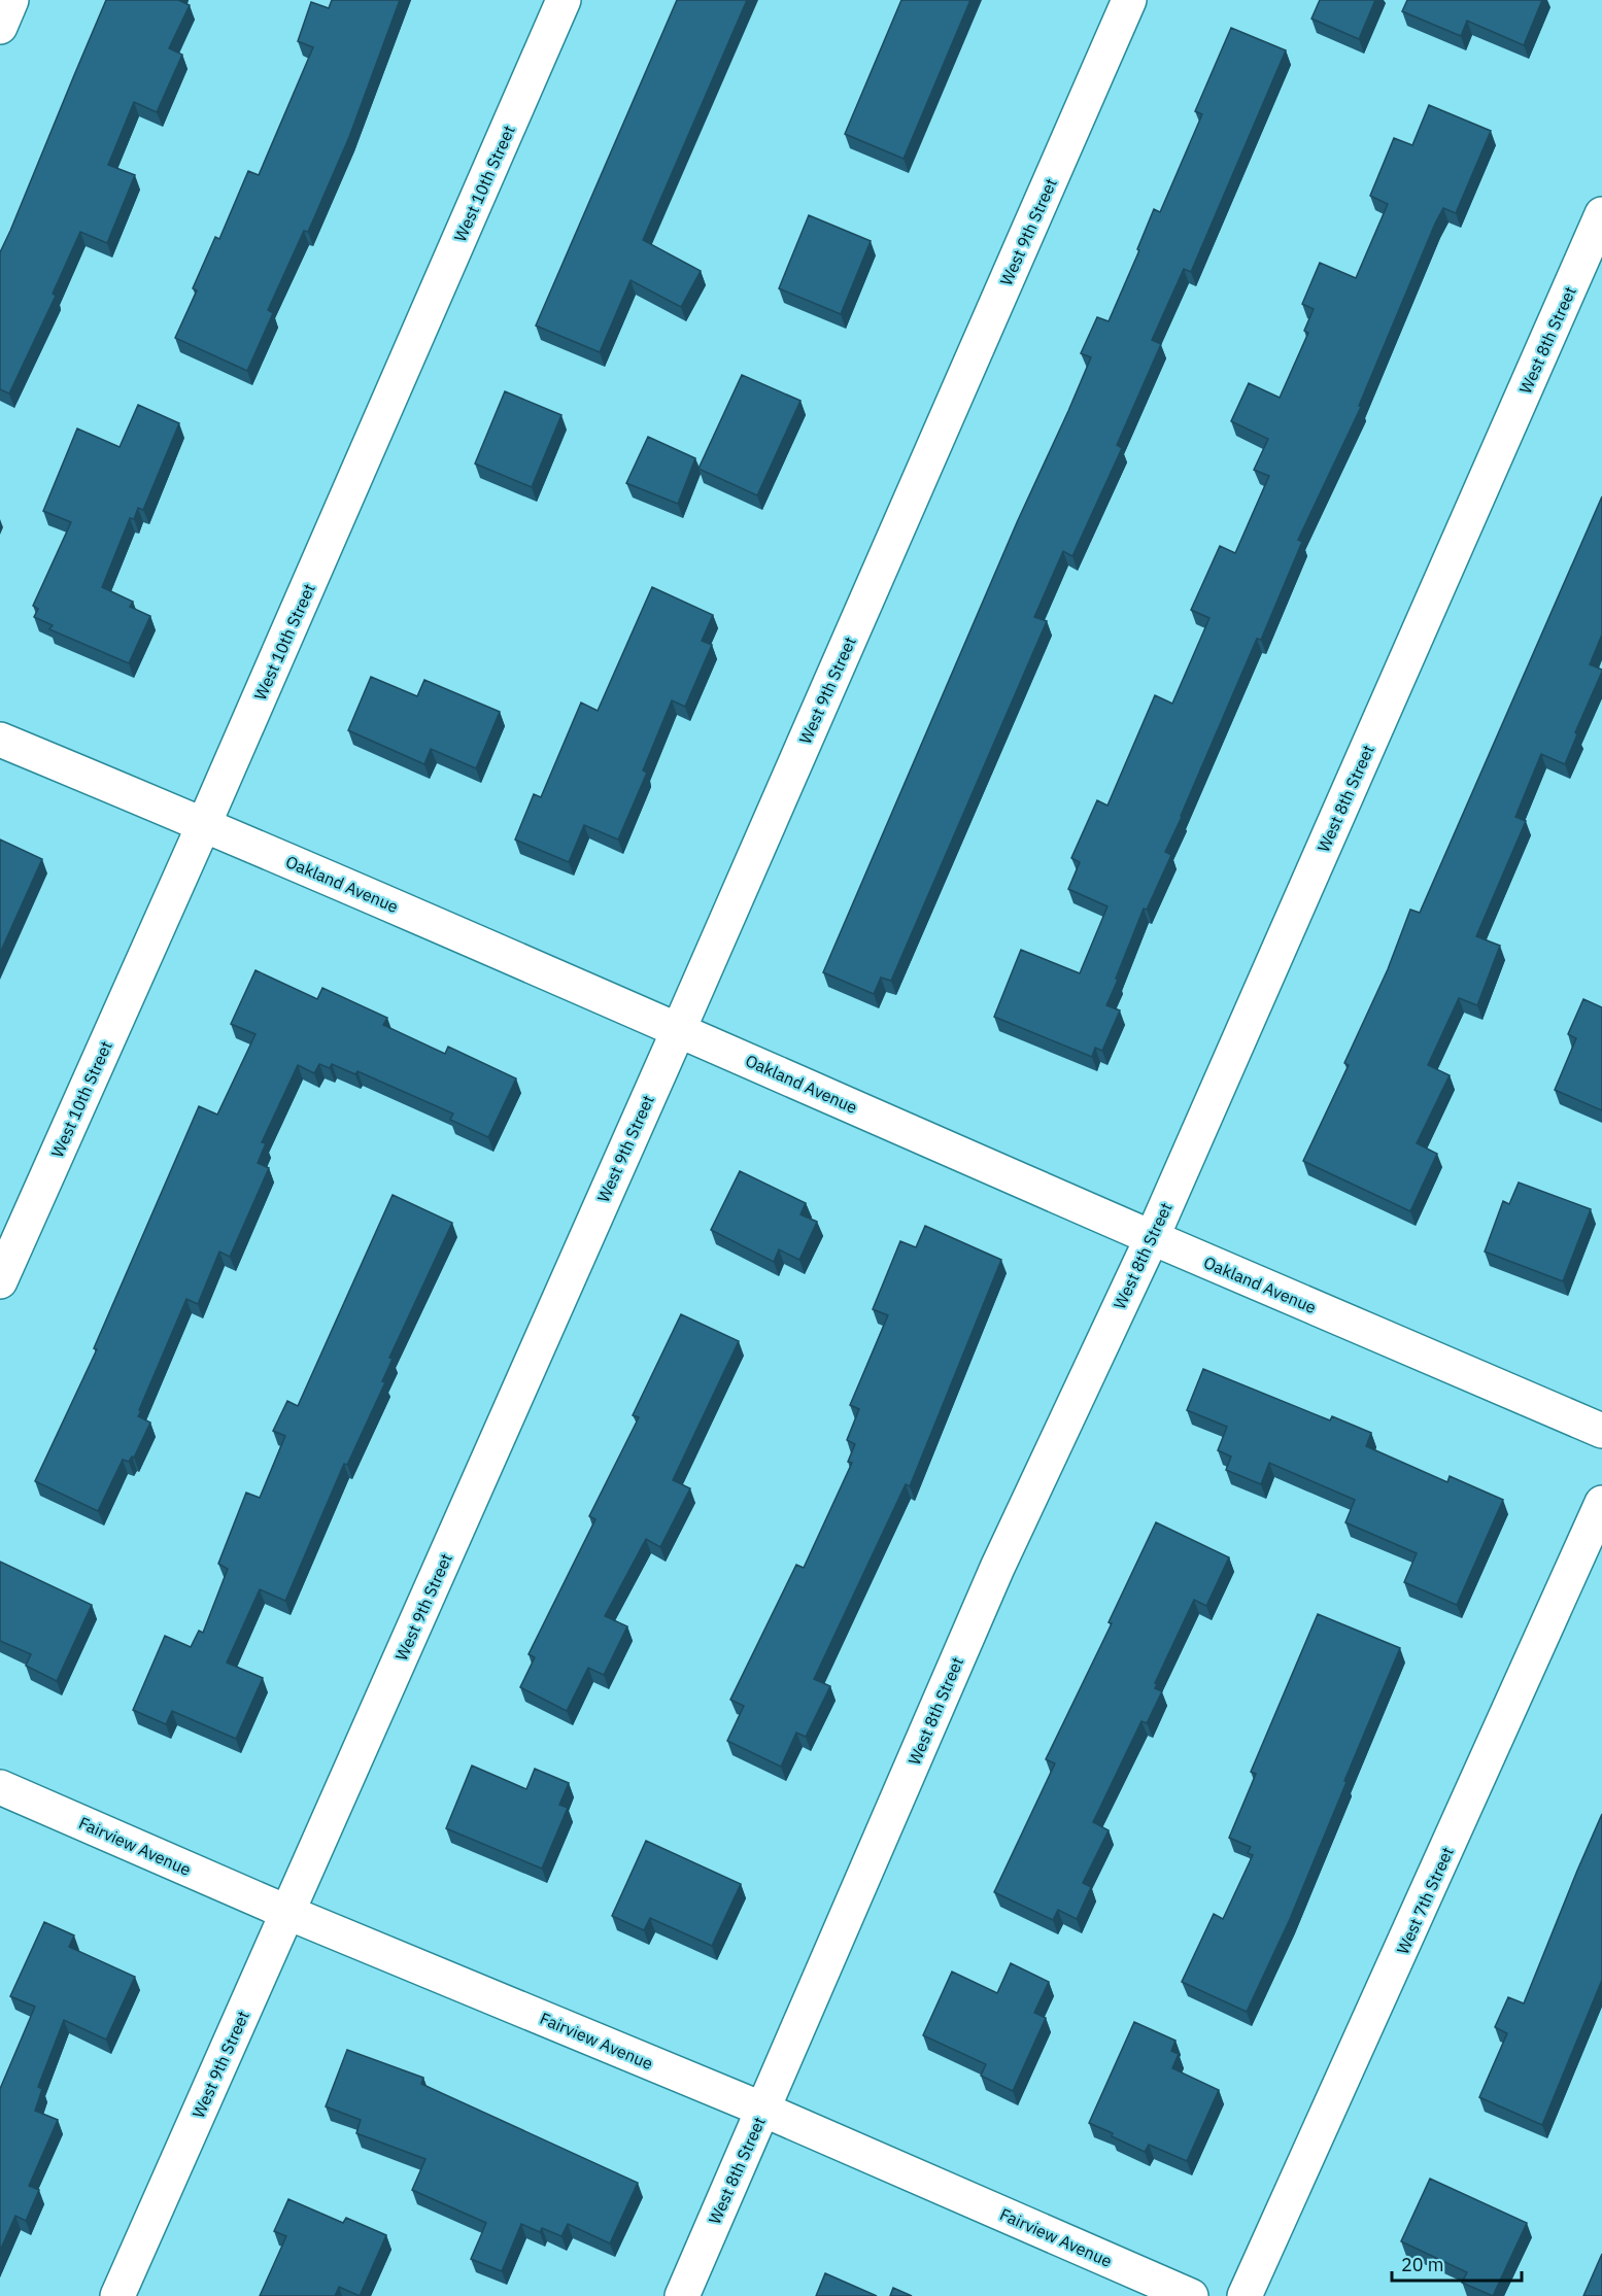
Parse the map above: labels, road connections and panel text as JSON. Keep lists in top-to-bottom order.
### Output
{
  "streets": {
    "street": [
      "West 10th Street",
      "West 9th Street",
      "West 8th Street",
      "Oakland Avenue",
      "Fairview Avenue",
      "West 7th Street"
    ]
  },
  "crossings": [
    ["West 10th Street", "Oakland Avenue"],
    ["West 9th Street", "Oakland Avenue"],
    ["West 9th Street", "Fairview Avenue"],
    ["West 8th Street", "Oakland Avenue"],
    ["West 8th Street", "Fairview Avenue"]
  ],
  "scale_bar": "20 m"
}
